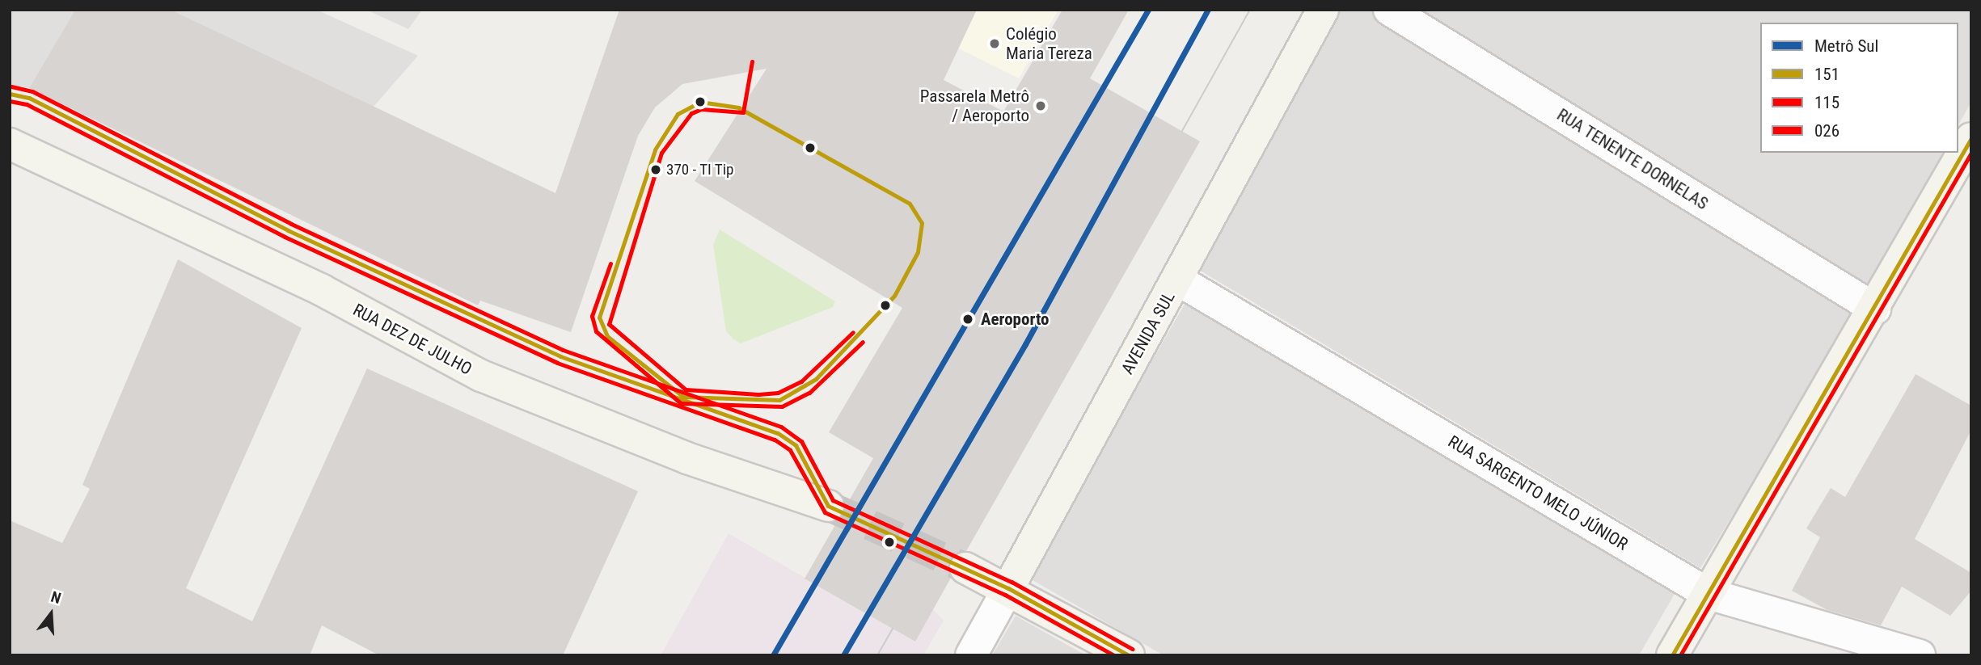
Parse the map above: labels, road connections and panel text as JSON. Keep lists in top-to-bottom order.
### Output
{
  "streets": {
    "street": [
      "RUA TENENTE DORNELAS",
      "AVENIDA SUL",
      "RUA DEZ DE JULHO",
      "RUA SARGENTO MELO JÚNIOR"
    ]
  },
  "crossings": [
    ["AVENIDA SUL", "RUA SARGENTO MELO JÚNIOR"]
  ],
  "places": [
    "Colégio Maria Tereza",
    "Passarela Metrô / Aeroporto",
    "370 - TI Tip",
    "Aeroporto"
  ],
  "lines": [
    "metro line Sul",
    "transit line 026",
    "transit line 151",
    "transit line 115"
  ],
  "legend": [
    "Metrô Sul",
    "151",
    "115",
    "026"
  ],
  "north": "top"
}
